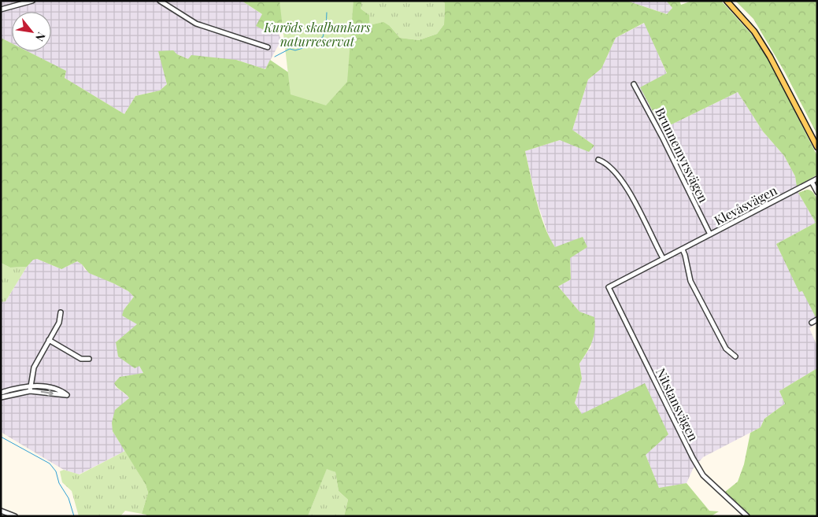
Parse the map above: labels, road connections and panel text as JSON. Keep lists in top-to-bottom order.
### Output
{
  "streets": {
    "street": ["Brunnemyrsvägen", "Klevåsvägen", "Nitstansvägen"]
  },
  "crossings": [
    ["Brunnemyrsvägen", "Klevåsvägen"],
    ["Klevåsvägen", "Nitstansvägen"]
  ],
  "parks": ["Kuröds skalbankars naturreservat"],
  "north": "bottom right"
}
